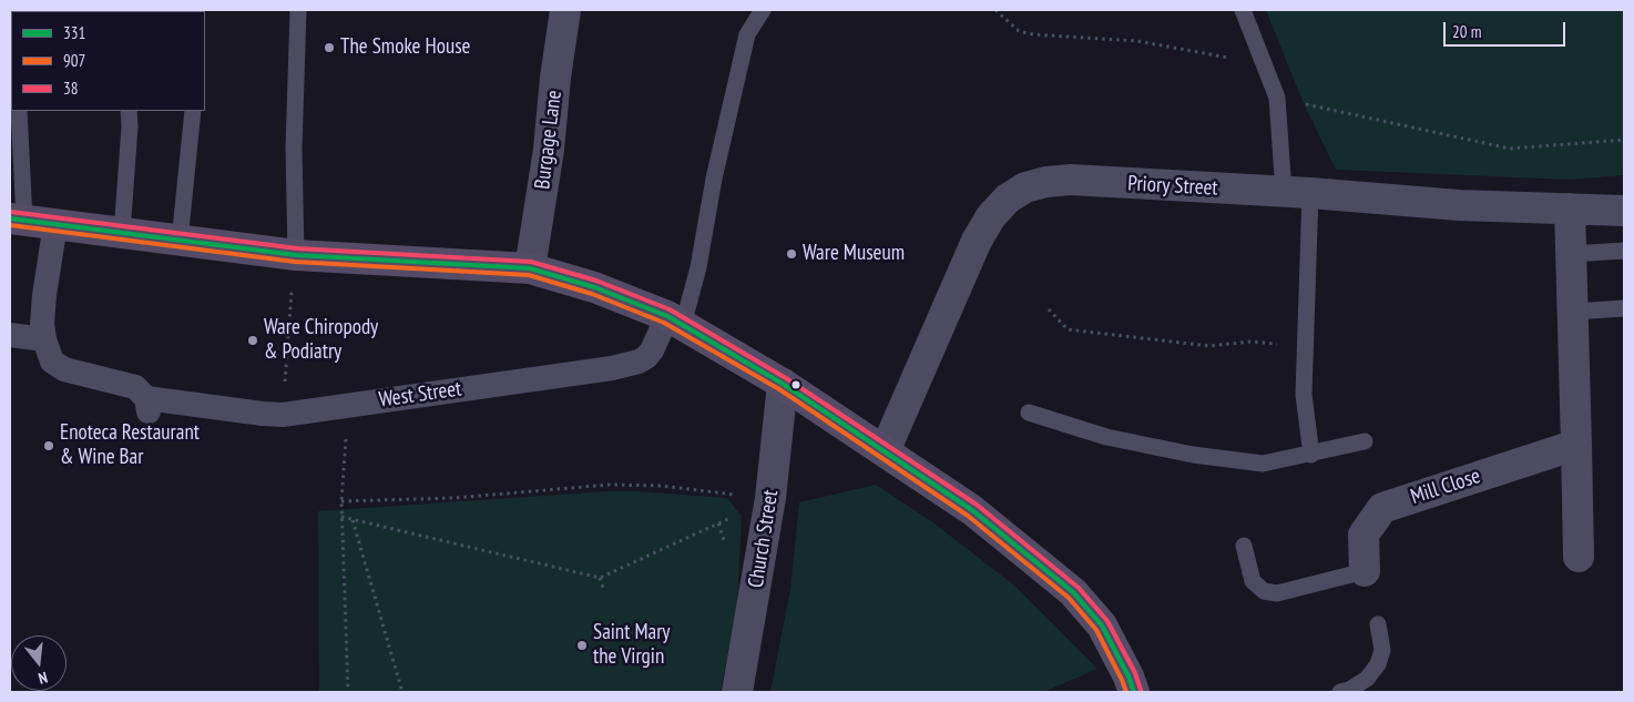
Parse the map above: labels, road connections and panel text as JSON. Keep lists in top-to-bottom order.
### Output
{
  "streets": {
    "street": [
      "Burgage Lane",
      "Priory Street",
      "West Street",
      "Mill Close",
      "Church Street"
    ]
  },
  "places": [
    "The Smoke House",
    "Ware Museum",
    "Ware Chiropody & Podiatry",
    "Enoteca Restaurant & Wine Bar",
    "Saint Mary the Virgin"
  ],
  "lines": ["transit line 38", "transit line 331", "transit line 907"],
  "legend": ["331", "907", "38"],
  "scale_bar": "20 m",
  "north": "bottom"
}
